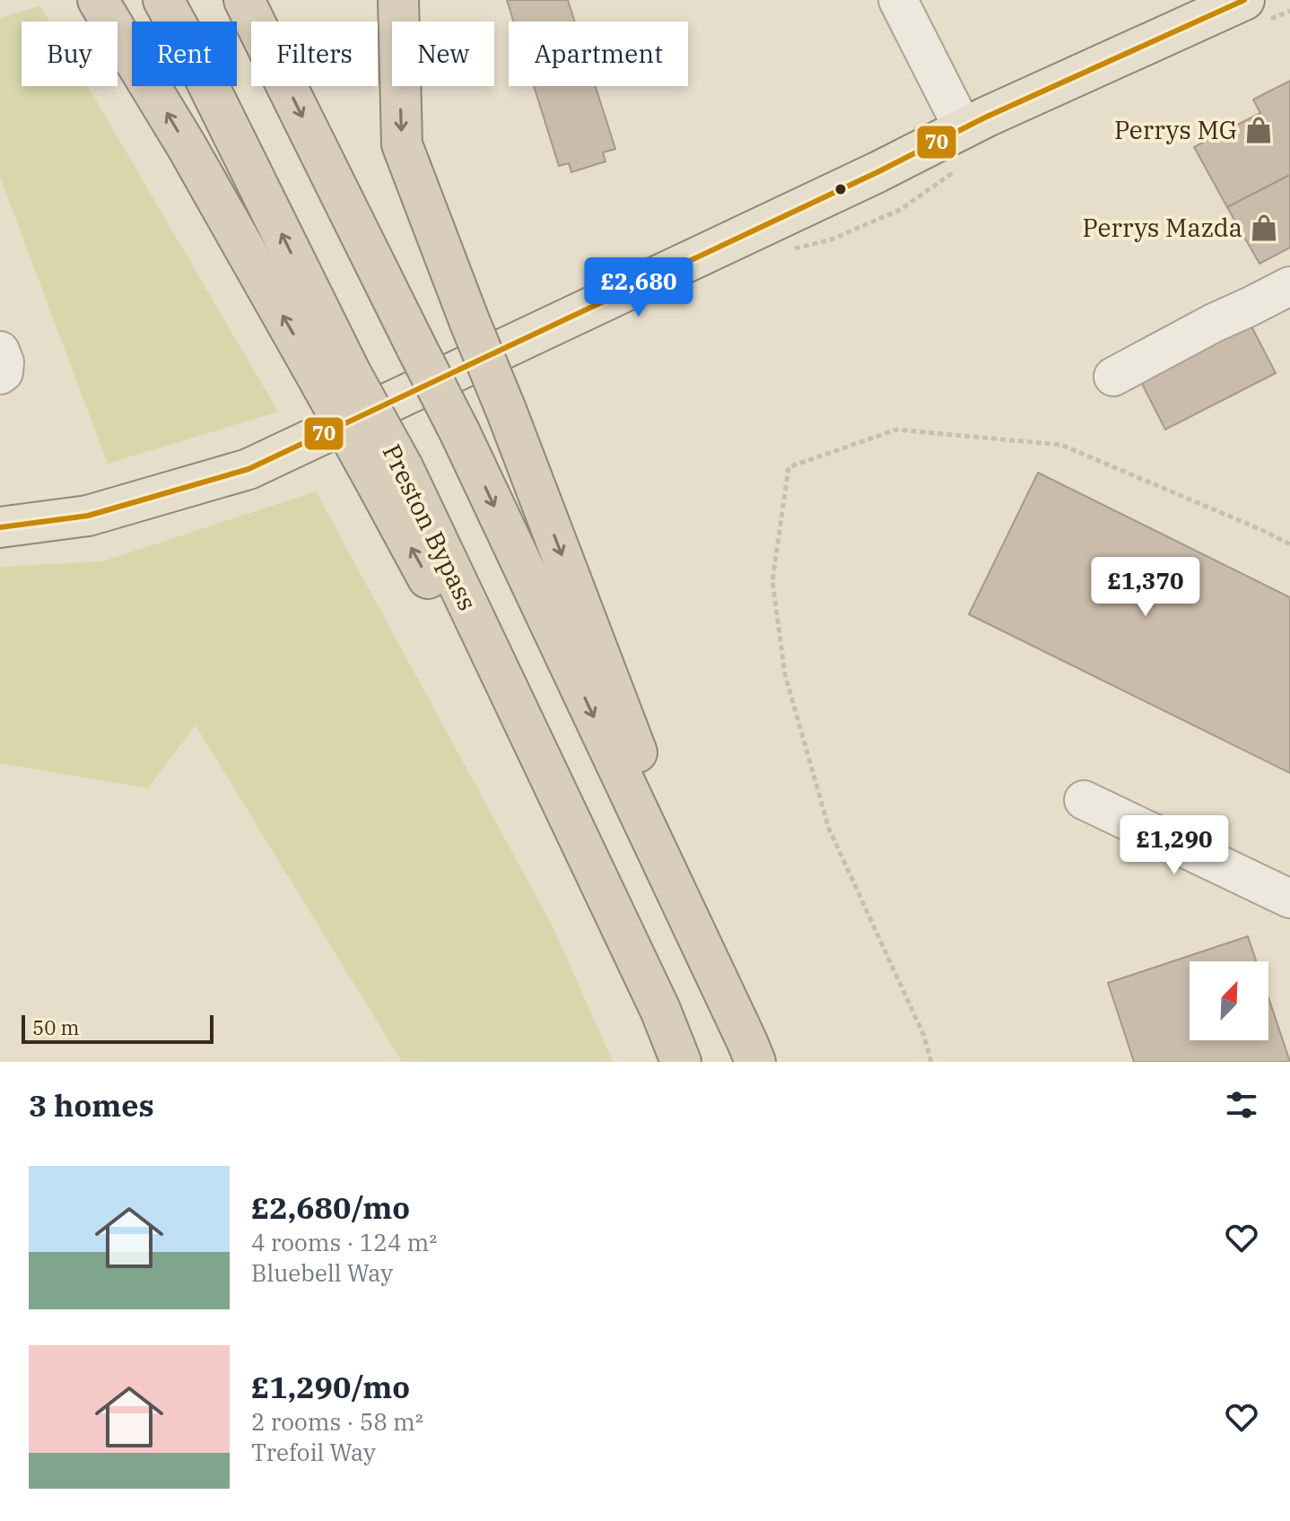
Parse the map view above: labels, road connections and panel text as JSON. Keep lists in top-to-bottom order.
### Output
{
  "places": {
    "shop": ["Perrys MG", "Perrys Mazda"]
  },
  "lines": ["transit line 70"],
  "scale_bar": "50 m",
  "north": "top right",
  "page": {
    "chip": [
      "Buy",
      "Rent",
      "Filters",
      "New",
      "Apartment"
    ],
    "price": ["£2,680", "£1,370", "£1,290"],
    "scale": "50 m",
    "heading": "3 homes",
    "list": [
      {
        "name": "£2,680/mo",
        "note": "4 rooms · 124 m² · Bluebell Way"
      },
      {
        "name": "£1,290/mo",
        "note": "2 rooms · 58 m² · Trefoil Way"
      }
    ]
  }
}
